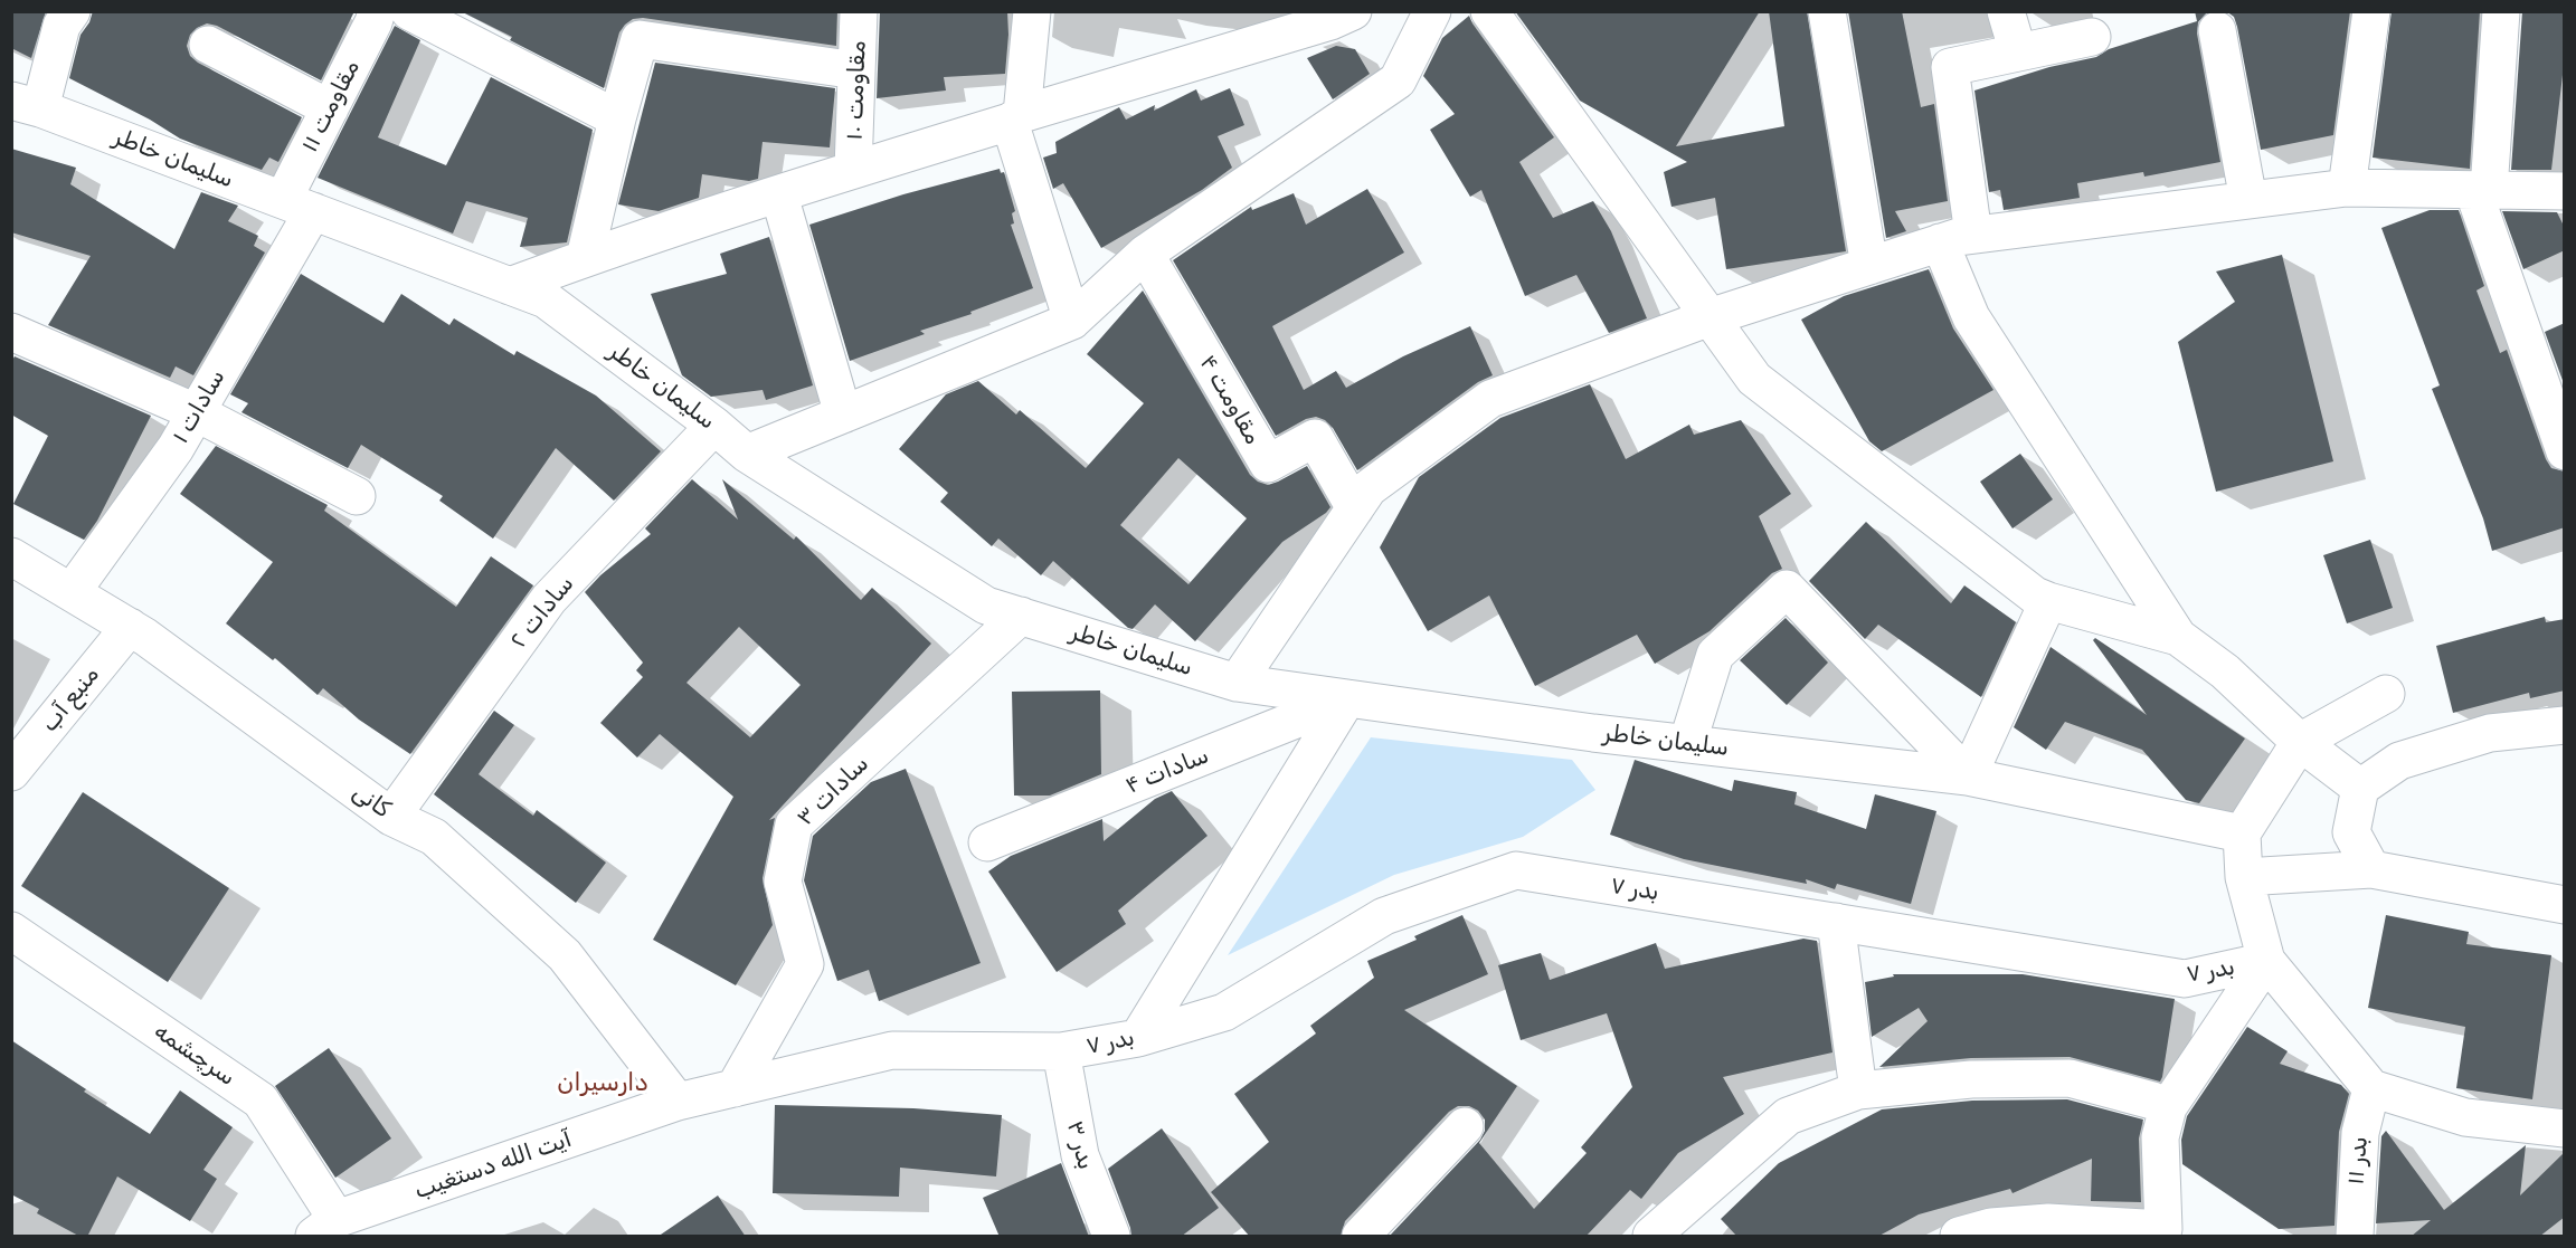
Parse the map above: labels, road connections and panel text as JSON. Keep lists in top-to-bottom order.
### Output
{
  "streets": {
    "street": [
      "مقاومت ۱۰",
      "مقاومت ۱۱",
      "سلیمان خاطر",
      "مقاومت ۴",
      "سادات ۱",
      "سادات ۲",
      "منبع آب",
      "سادات ۴",
      "سادات ۳",
      "کانی",
      "بدر ۷",
      "سرچشمه",
      "بدر ۳",
      "بدر ۱۱",
      "آیت الله دستغیب"
    ]
  },
  "crossings": [
    ["مقاومت ۱۱", "سلیمان خاطر"],
    ["مقاومت ۱۱", "سادات ۱"],
    ["سلیمان خاطر", "سادات ۱"],
    ["سلیمان خاطر", "سادات ۲"],
    ["سلیمان خاطر", "سادات ۴"],
    ["سلیمان خاطر", "سادات ۳"],
    ["سادات ۱", "کانی"],
    ["سادات ۲", "کانی"],
    ["منبع آب", "کانی"],
    ["سادات ۳", "بدر ۷"],
    ["کانی", "بدر ۷"],
    ["کانی", "آیت الله دستغیب"],
    ["بدر ۷", "بدر ۳"],
    ["بدر ۷", "بدر ۱۱"],
    ["بدر ۷", "آیت الله دستغیب"],
    ["سرچشمه", "آیت الله دستغیب"]
  ],
  "districts": ["دارسیران"]
}
